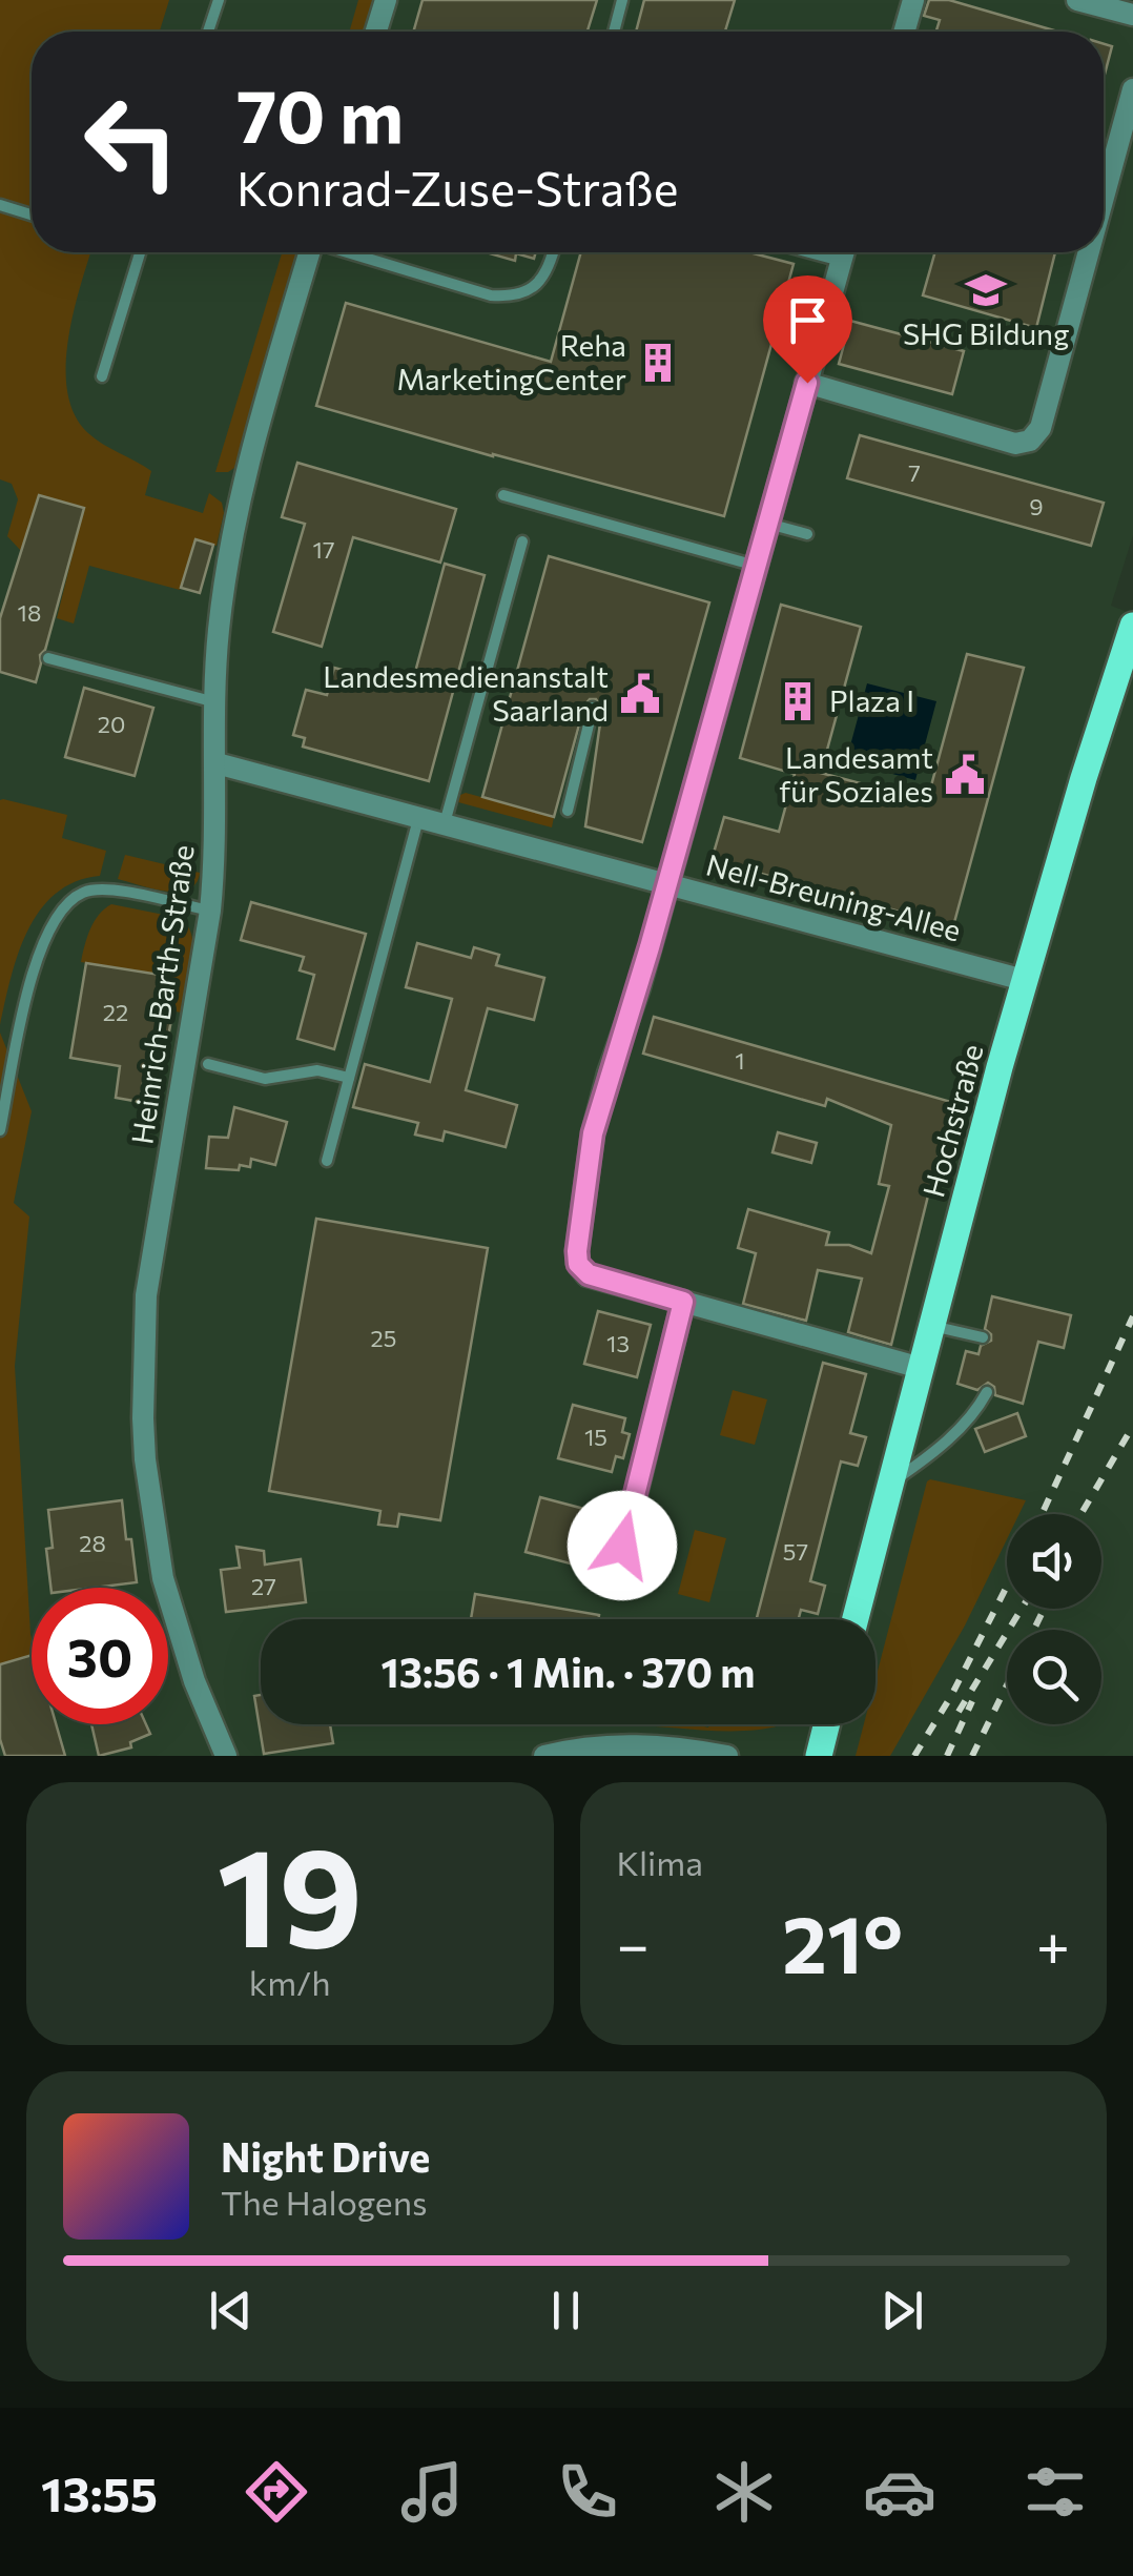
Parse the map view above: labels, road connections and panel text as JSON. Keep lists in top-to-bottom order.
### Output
{
  "streets": {
    "main road": ["Hochstraße"],
    "street": ["Nell-Breuning-Allee", "Heinrich-Barth-Straße"]
  },
  "crossings": [
    ["Nell-Breuning-Allee", "Heinrich-Barth-Straße"],
    ["Nell-Breuning-Allee", "Hochstraße"]
  ],
  "places": {
    "school or university": ["SHG Bildung"],
    "building": ["Reha MarketingCenter", "Plaza I"],
    "public building": ["Landesmedienanstalt Saarland", "Landesamt für Soziales"]
  },
  "house_numbers": [
    "7",
    "9",
    "17",
    "18",
    "20",
    "22",
    "1",
    "25",
    "13",
    "15",
    "28",
    "57",
    "27"
  ],
  "page": {
    "turn": ["70 m", "Konrad-Zuse-Straße"],
    "limit": "30",
    "trip": "13:56 · 1 Min. · 370 m",
    "tile": [
      ["19", "km/h"],
      "Klima"
    ],
    "heat": ["−", "21°", "+"],
    "song": ["Night Drive", "The Halogens"],
    "tabs": "13:55"
  }
}
